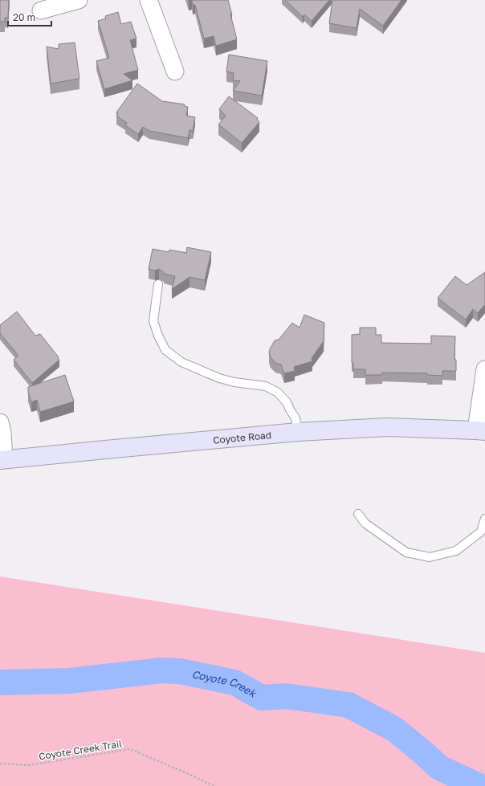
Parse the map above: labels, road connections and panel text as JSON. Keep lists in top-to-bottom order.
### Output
{
  "streets": {
    "street": ["Coyote Road"],
    "path": ["Coyote Creek Trail"]
  },
  "water": ["Coyote Creek"],
  "scale_bar": "20 m"
}
